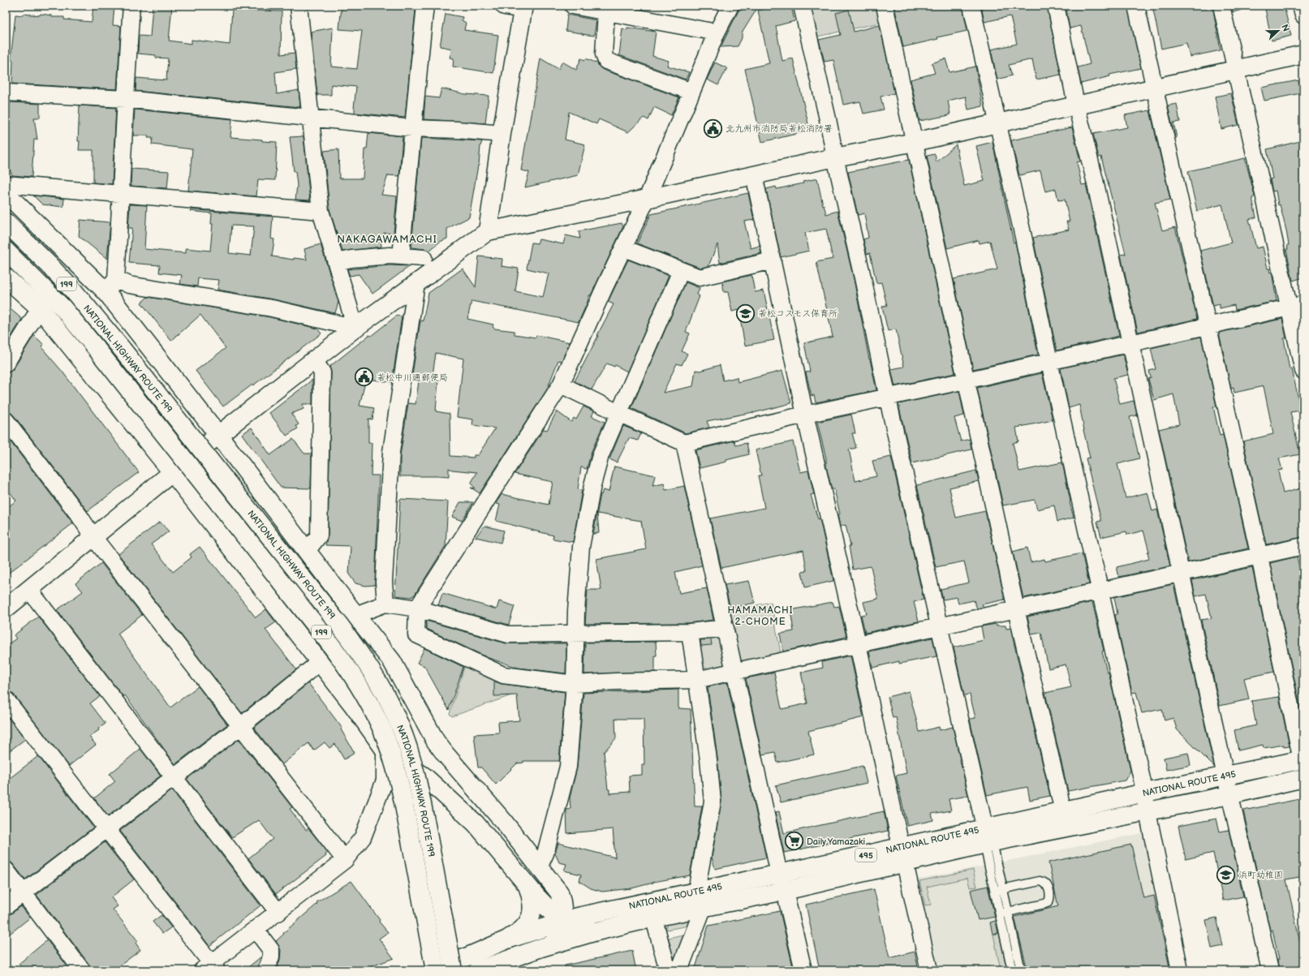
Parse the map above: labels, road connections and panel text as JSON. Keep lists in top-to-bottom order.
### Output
{
  "streets": {
    "main road": [
      "199",
      "NATIONAL HIGHWAY ROUTE 199",
      "NATIONAL ROUTE 495",
      "495"
    ]
  },
  "crossings": [
    ["NATIONAL HIGHWAY ROUTE 199", "NATIONAL ROUTE 495"]
  ],
  "districts": ["NAKAGAWAMACHI", "HAMAMACHI 2-CHOME"],
  "places": {
    "public building": ["北九州市消防局若松消防署", "若松中川通郵便局"],
    "school or university": ["若松コスモス保育所", "浜町幼稚園"],
    "supermarket": ["Daily Yamazaki"]
  },
  "north": "right"
}
